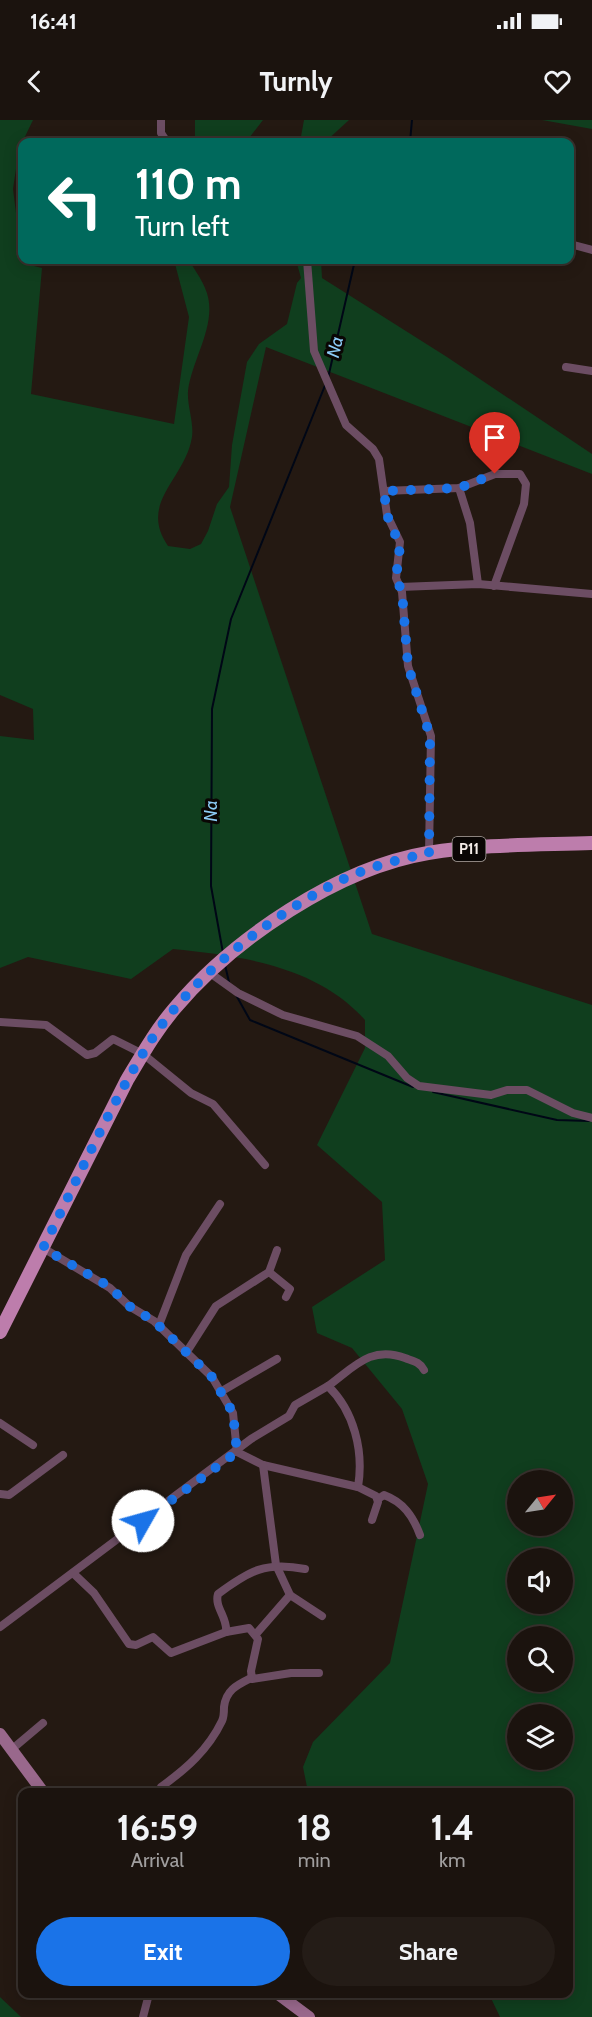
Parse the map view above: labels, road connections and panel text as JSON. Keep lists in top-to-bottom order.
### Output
{
  "streets": {
    "main road": ["P11"]
  },
  "water": ["Na"],
  "north": "top right",
  "page": {
    "status": "16:41",
    "header": "Turnly",
    "turn": ["110 m", "Turn left"],
    "eta": [
      "16:59",
      "Arrival",
      "18",
      "min",
      "1.4",
      "km"
    ],
    "buttons": ["Exit", "Share"]
  }
}
